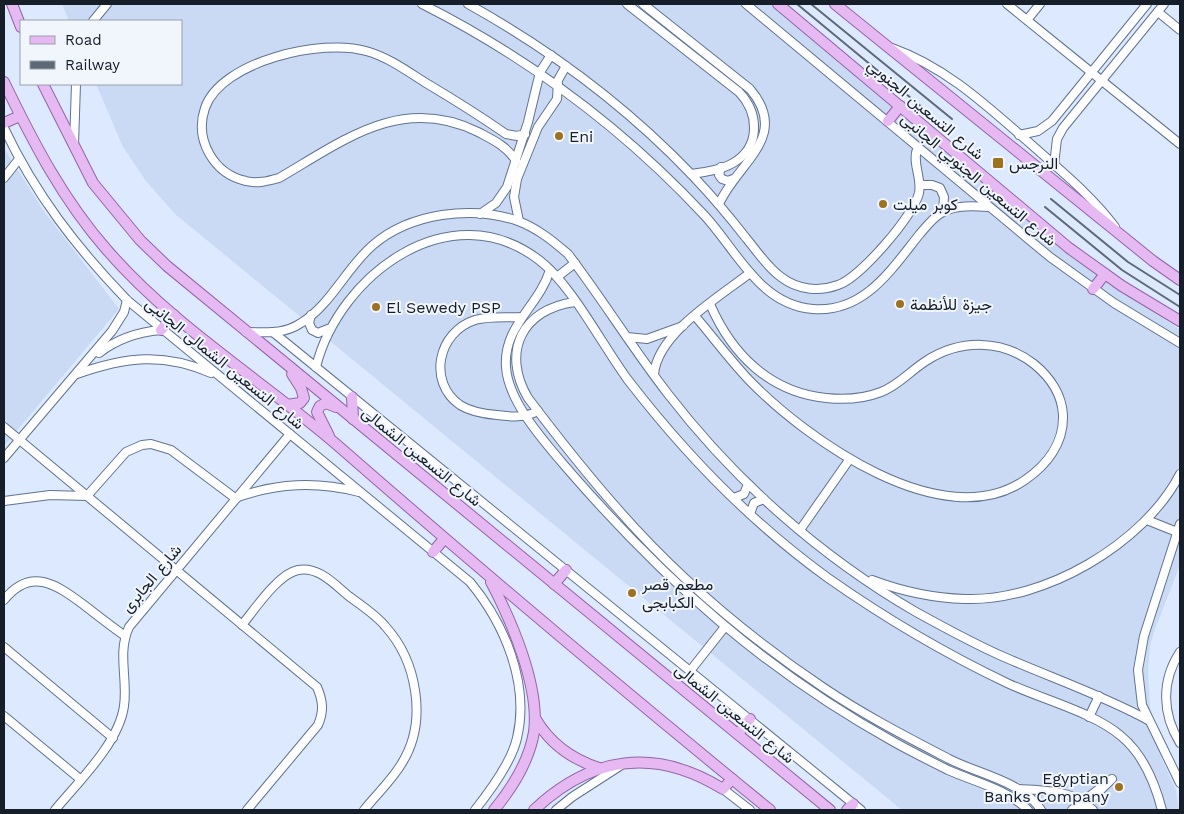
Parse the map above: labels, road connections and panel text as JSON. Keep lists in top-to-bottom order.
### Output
{
  "streets": {
    "main road": ["شارع التسعين الجنوبي", "شارع التسعين الشمالى"],
    "street": ["شارع التسعين الجنوبي الجانبى", "شارع التسعين الشمالى الجانبى", "شارع الجابرى"]
  },
  "crossings": [
    ["شارع التسعين الشمالى الجانبى", "شارع الجابرى"]
  ],
  "places": {
    "other": [
      "Eni",
      "كوبر ميلت",
      "جيزة للأنظمة",
      "El Sewedy PSP",
      "مطعم قصر الكبابجى",
      "Egyptian Banks Company"
    ],
    "transit": ["النرجس"]
  },
  "legend": ["Road", "Railway"]
}
